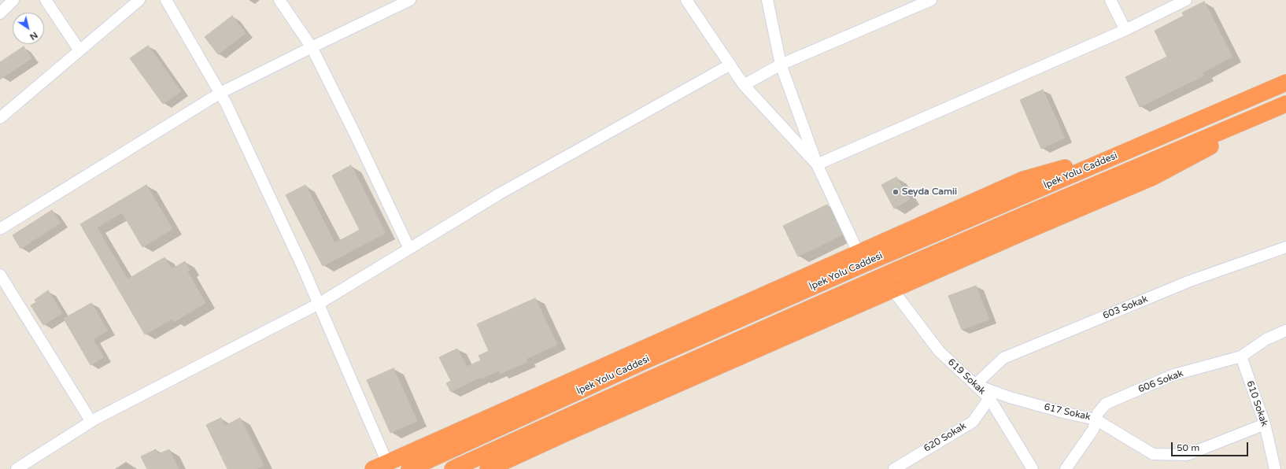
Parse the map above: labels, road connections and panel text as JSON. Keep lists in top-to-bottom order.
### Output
{
  "streets": {
    "highway": ["İpek Yolu Caddesi"],
    "street": [
      "603 Sokak",
      "619 Sokak",
      "606 Sokak",
      "610 Sokak",
      "617 Sokak",
      "620 Sokak"
    ]
  },
  "crossings": [
    ["603 Sokak", "619 Sokak"],
    ["603 Sokak", "617 Sokak"],
    ["619 Sokak", "617 Sokak"],
    ["619 Sokak", "620 Sokak"],
    ["606 Sokak", "610 Sokak"],
    ["606 Sokak", "617 Sokak"],
    ["610 Sokak", "617 Sokak"]
  ],
  "places": ["Seyda Camii"],
  "scale_bar": "50 m",
  "north": "bottom right"
}
